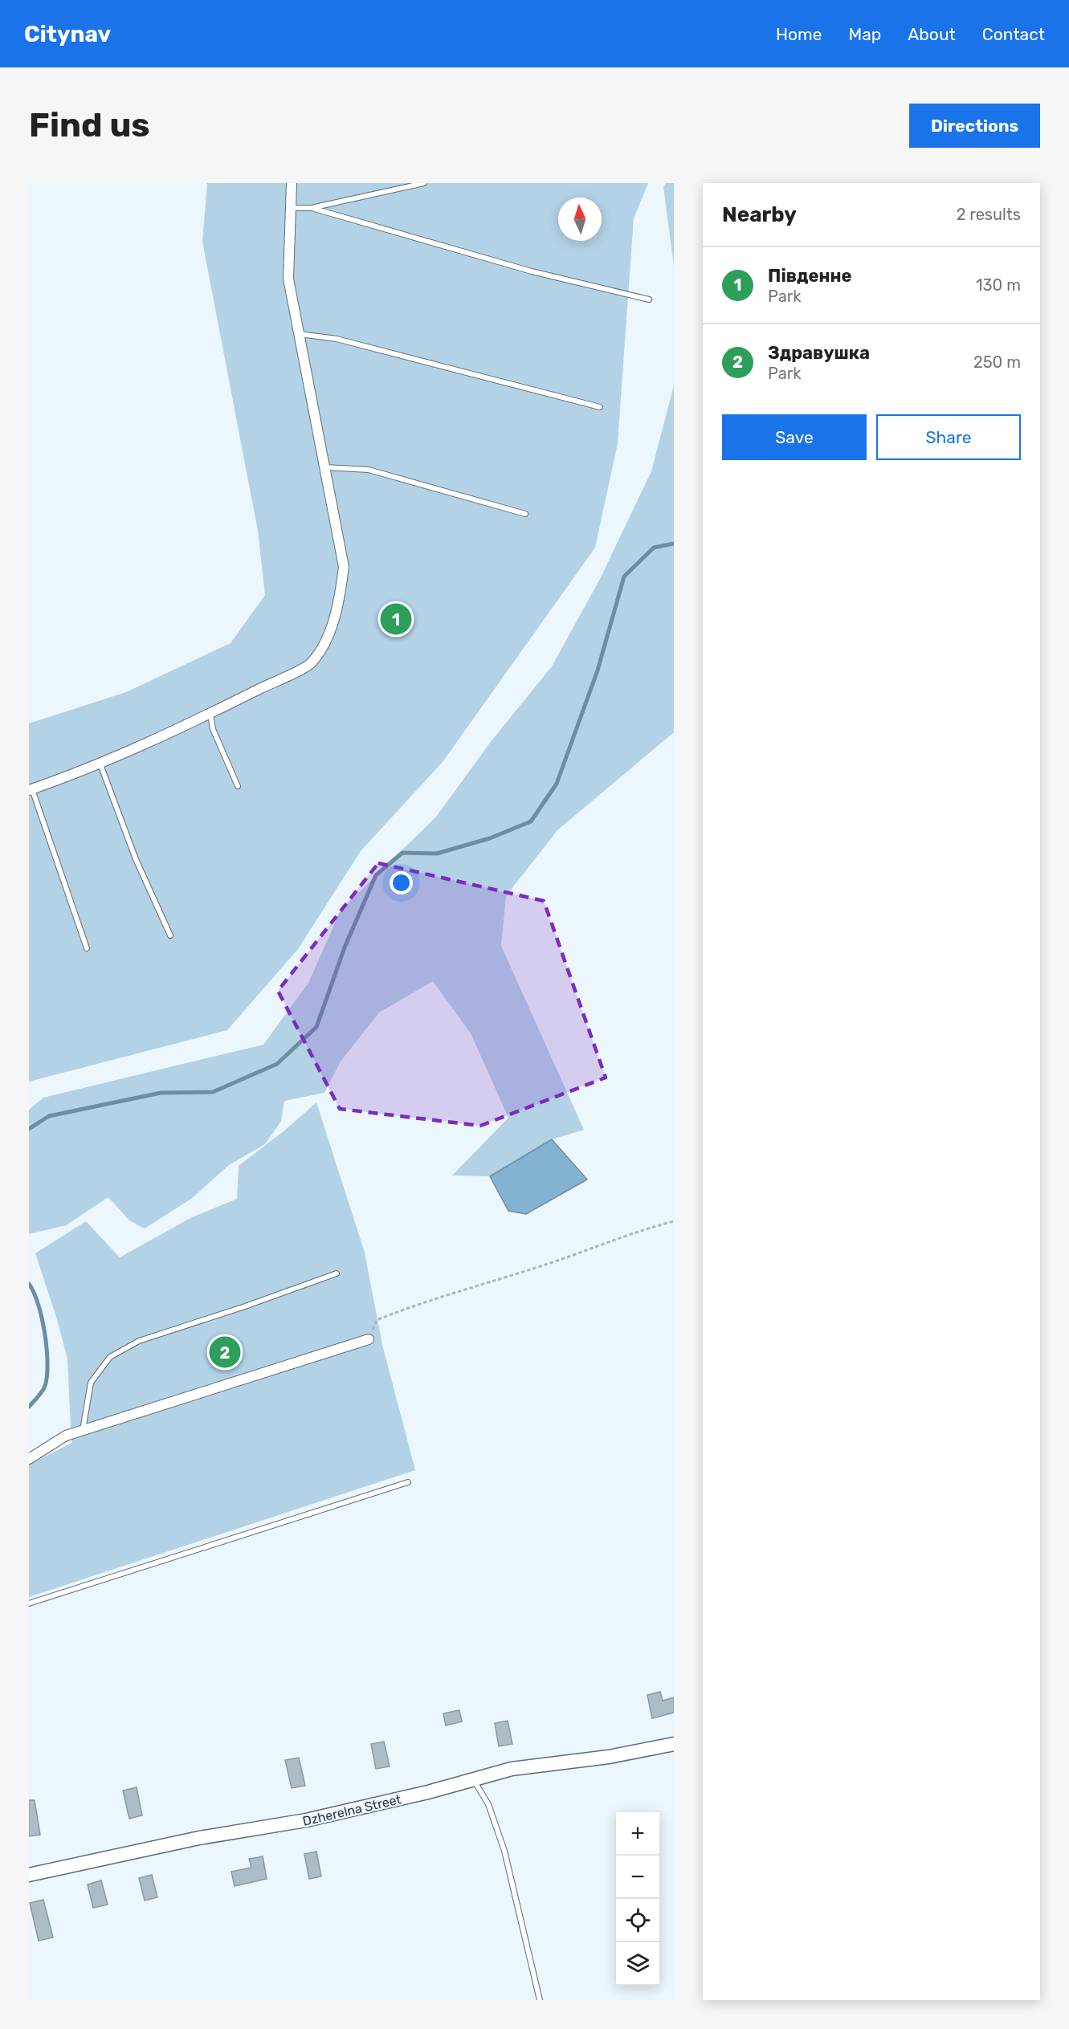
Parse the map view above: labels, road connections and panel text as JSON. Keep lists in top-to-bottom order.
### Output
{
  "streets": {
    "street": ["Dzherelna Street"]
  },
  "north": "top",
  "page": {
    "header": "Citynav",
    "nav": [
      "Home",
      "Map",
      "About",
      "Contact"
    ],
    "buttons": [
      "Directions",
      ["Save", "Share"]
    ],
    "title": "Find us",
    "heading": ["Nearby", "2 results"],
    "list": [
      {
        "mark": "1",
        "name": "Південне",
        "note": "Park",
        "value": "130 m"
      },
      {
        "mark": "2",
        "name": "Здравушка",
        "note": "Park",
        "value": "250 m"
      }
    ],
    "pins": ["1", "2"],
    "map_buttons": ["+", "−"]
  }
}
